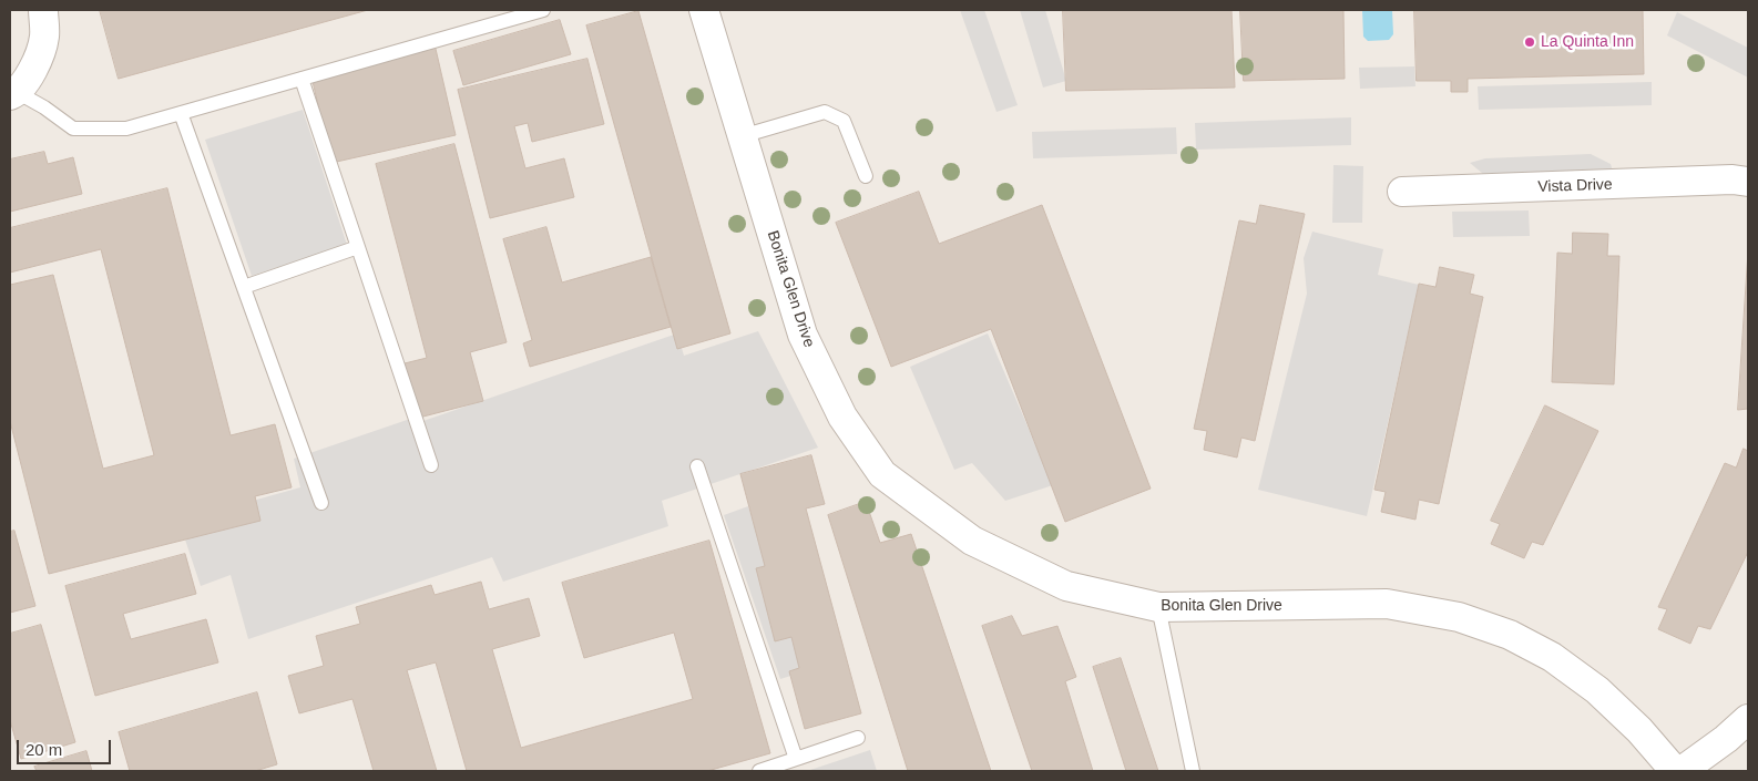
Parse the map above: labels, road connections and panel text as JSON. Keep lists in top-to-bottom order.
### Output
{
  "streets": {
    "street": ["Vista Drive", "Bonita Glen Drive"]
  },
  "places": ["La Quinta Inn"],
  "scale_bar": "20 m"
}
